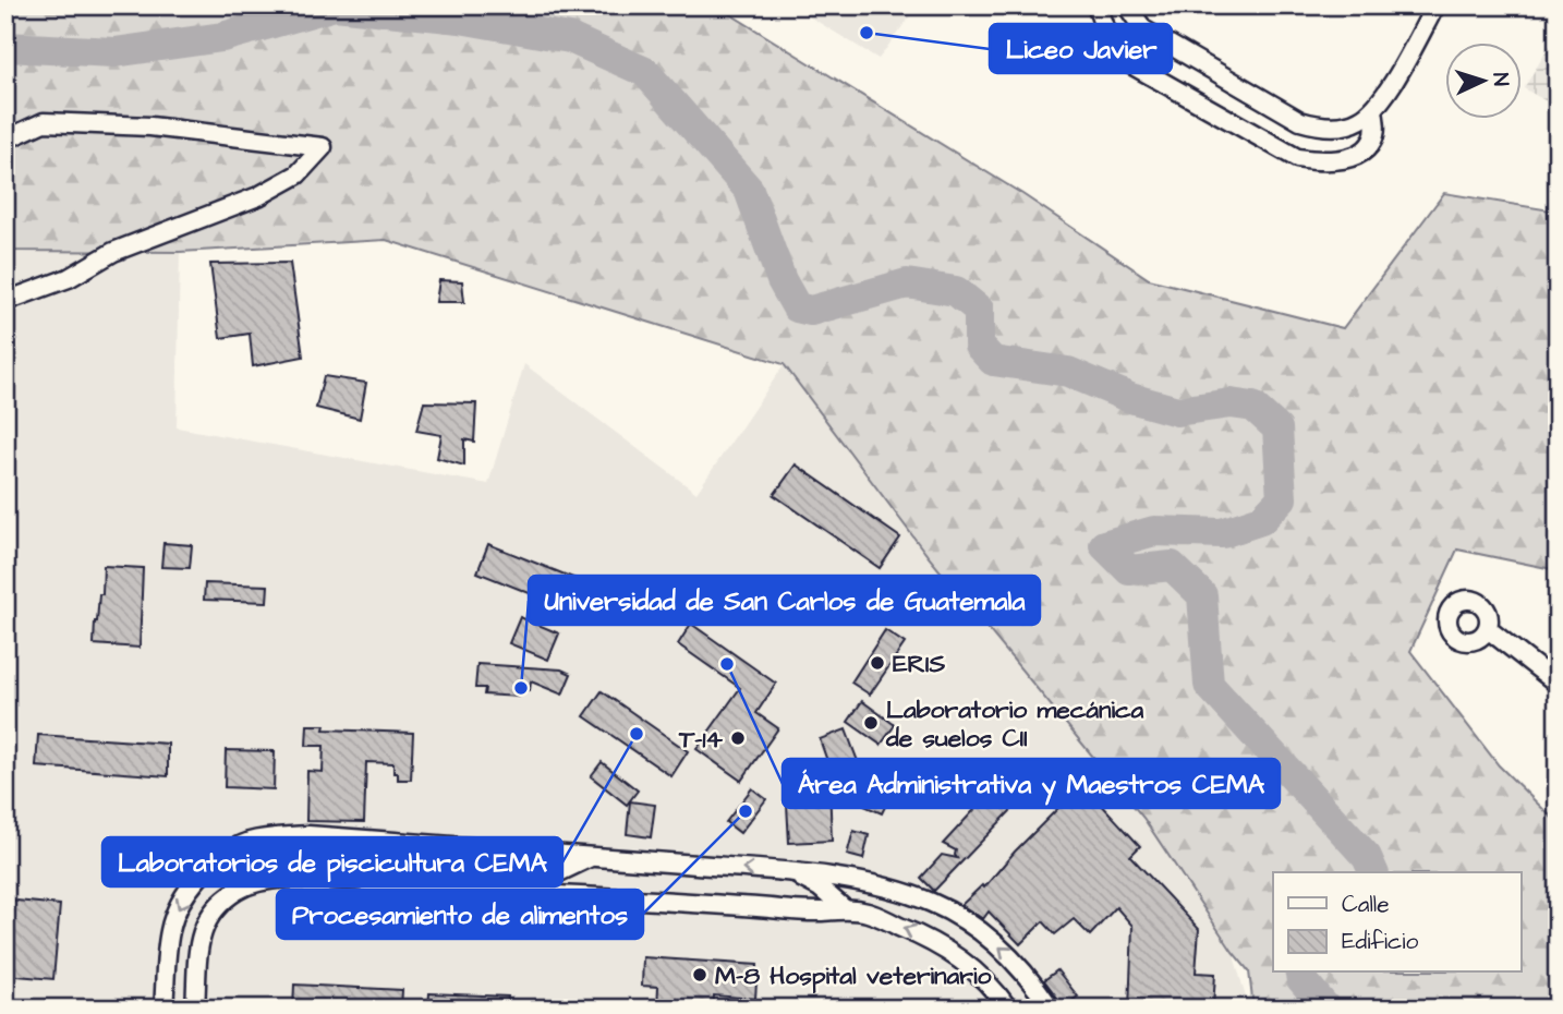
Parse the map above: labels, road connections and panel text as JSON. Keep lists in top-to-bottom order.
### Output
{
  "places": [
    "Liceo Javier",
    "ERIS",
    "Área Administrativa y Maestros CEMA",
    "Universidad de San Carlos de Guatemala",
    "Laboratorio mecánica de suelos CII",
    "Laboratorios de piscicultura CEMA",
    "T-14",
    "Procesamiento de alimentos",
    "M-8 Hospital veterinario"
  ],
  "legend": ["Calle", "Edificio"],
  "north": "right"
}
